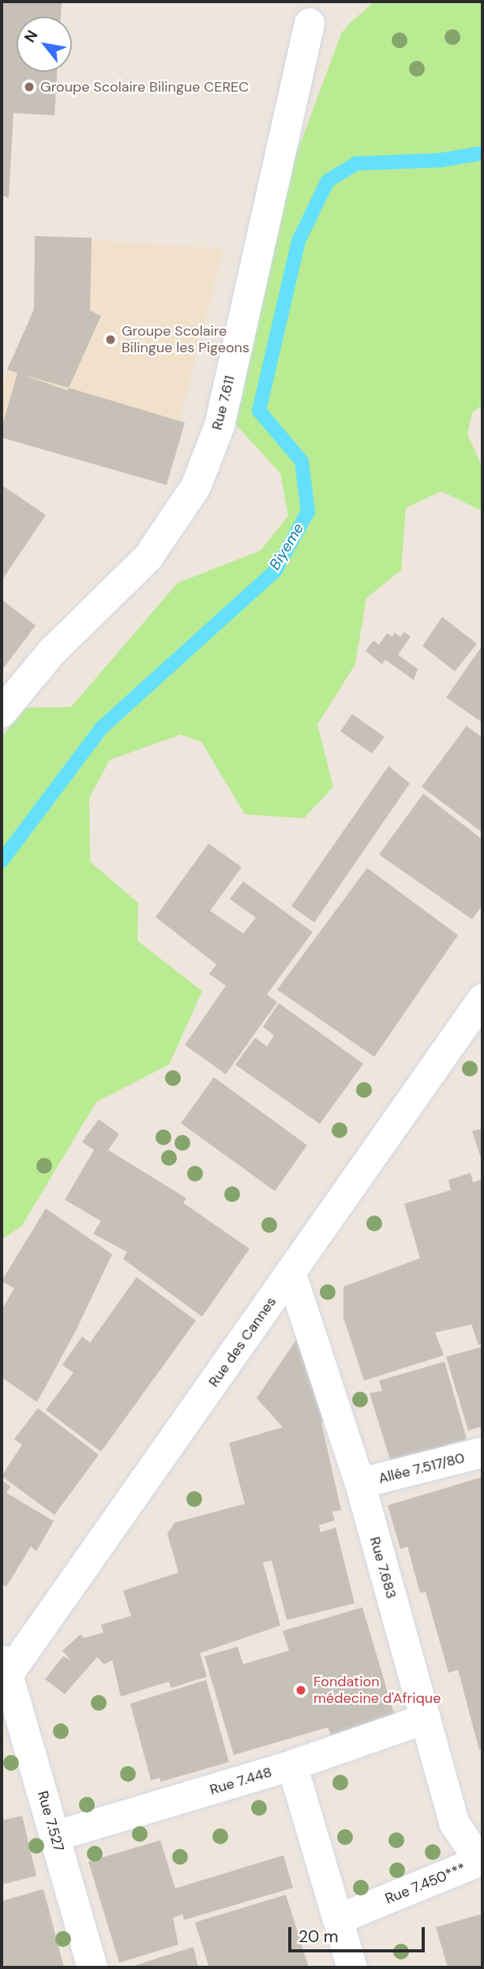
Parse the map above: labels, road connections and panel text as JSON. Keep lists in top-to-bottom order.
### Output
{
  "streets": {
    "street": [
      "Rue 7.611",
      "Rue des Cannes",
      "Allée 7.517/80",
      "Rue 7.683",
      "Rue 7.448",
      "Rue 7.527",
      "Rue 7.450***"
    ]
  },
  "crossings": [
    ["Rue des Cannes", "Rue 7.683"],
    ["Rue des Cannes", "Rue 7.527"],
    ["Allée 7.517/80", "Rue 7.683"],
    ["Rue 7.683", "Rue 7.448"],
    ["Rue 7.683", "Rue 7.450***"],
    ["Rue 7.448", "Rue 7.527"]
  ],
  "water": ["Biyeme"],
  "places": ["Groupe Scolaire Bilingue CEREC", "Groupe Scolaire Bilingue les Pigeons", "Fondation médecine d'Afrique"],
  "scale_bar": "20 m",
  "north": "top left"
}
